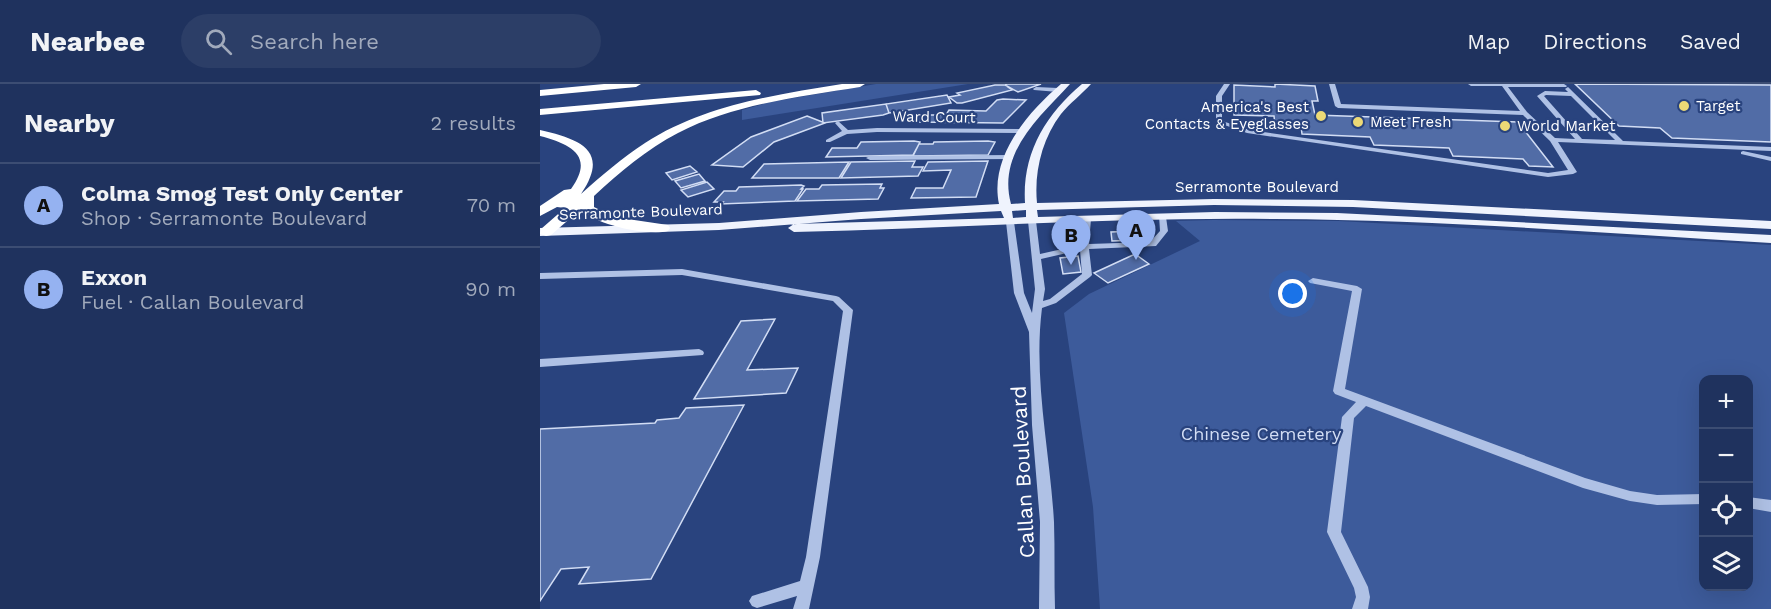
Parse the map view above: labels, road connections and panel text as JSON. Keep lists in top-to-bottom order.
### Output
{
  "streets": {
    "main road": ["Serramonte Boulevard", "Callan Boulevard"],
    "street": ["Ward Court"]
  },
  "crossings": [
    ["Ward Court", "Callan Boulevard"],
    ["Serramonte Boulevard", "Callan Boulevard"]
  ],
  "parks": ["Chinese Cemetery"],
  "places": [
    "Target",
    "America's Best Contacts & Eyeglasses",
    "Meet Fresh",
    "World Market"
  ],
  "page": {
    "header": "Nearbee",
    "search": "Search here",
    "nav": ["Map", "Directions", "Saved"],
    "heading": ["Nearby", "2 results"],
    "list": [
      {
        "mark": "A",
        "name": "Colma Smog Test Only Center",
        "note": "Shop · Serramonte Boulevard",
        "value": "70 m"
      },
      {
        "mark": "B",
        "name": "Exxon",
        "note": "Fuel · Callan Boulevard",
        "value": "90 m"
      }
    ],
    "pins": ["A", "B"],
    "map_buttons": ["+", "−"]
  }
}
